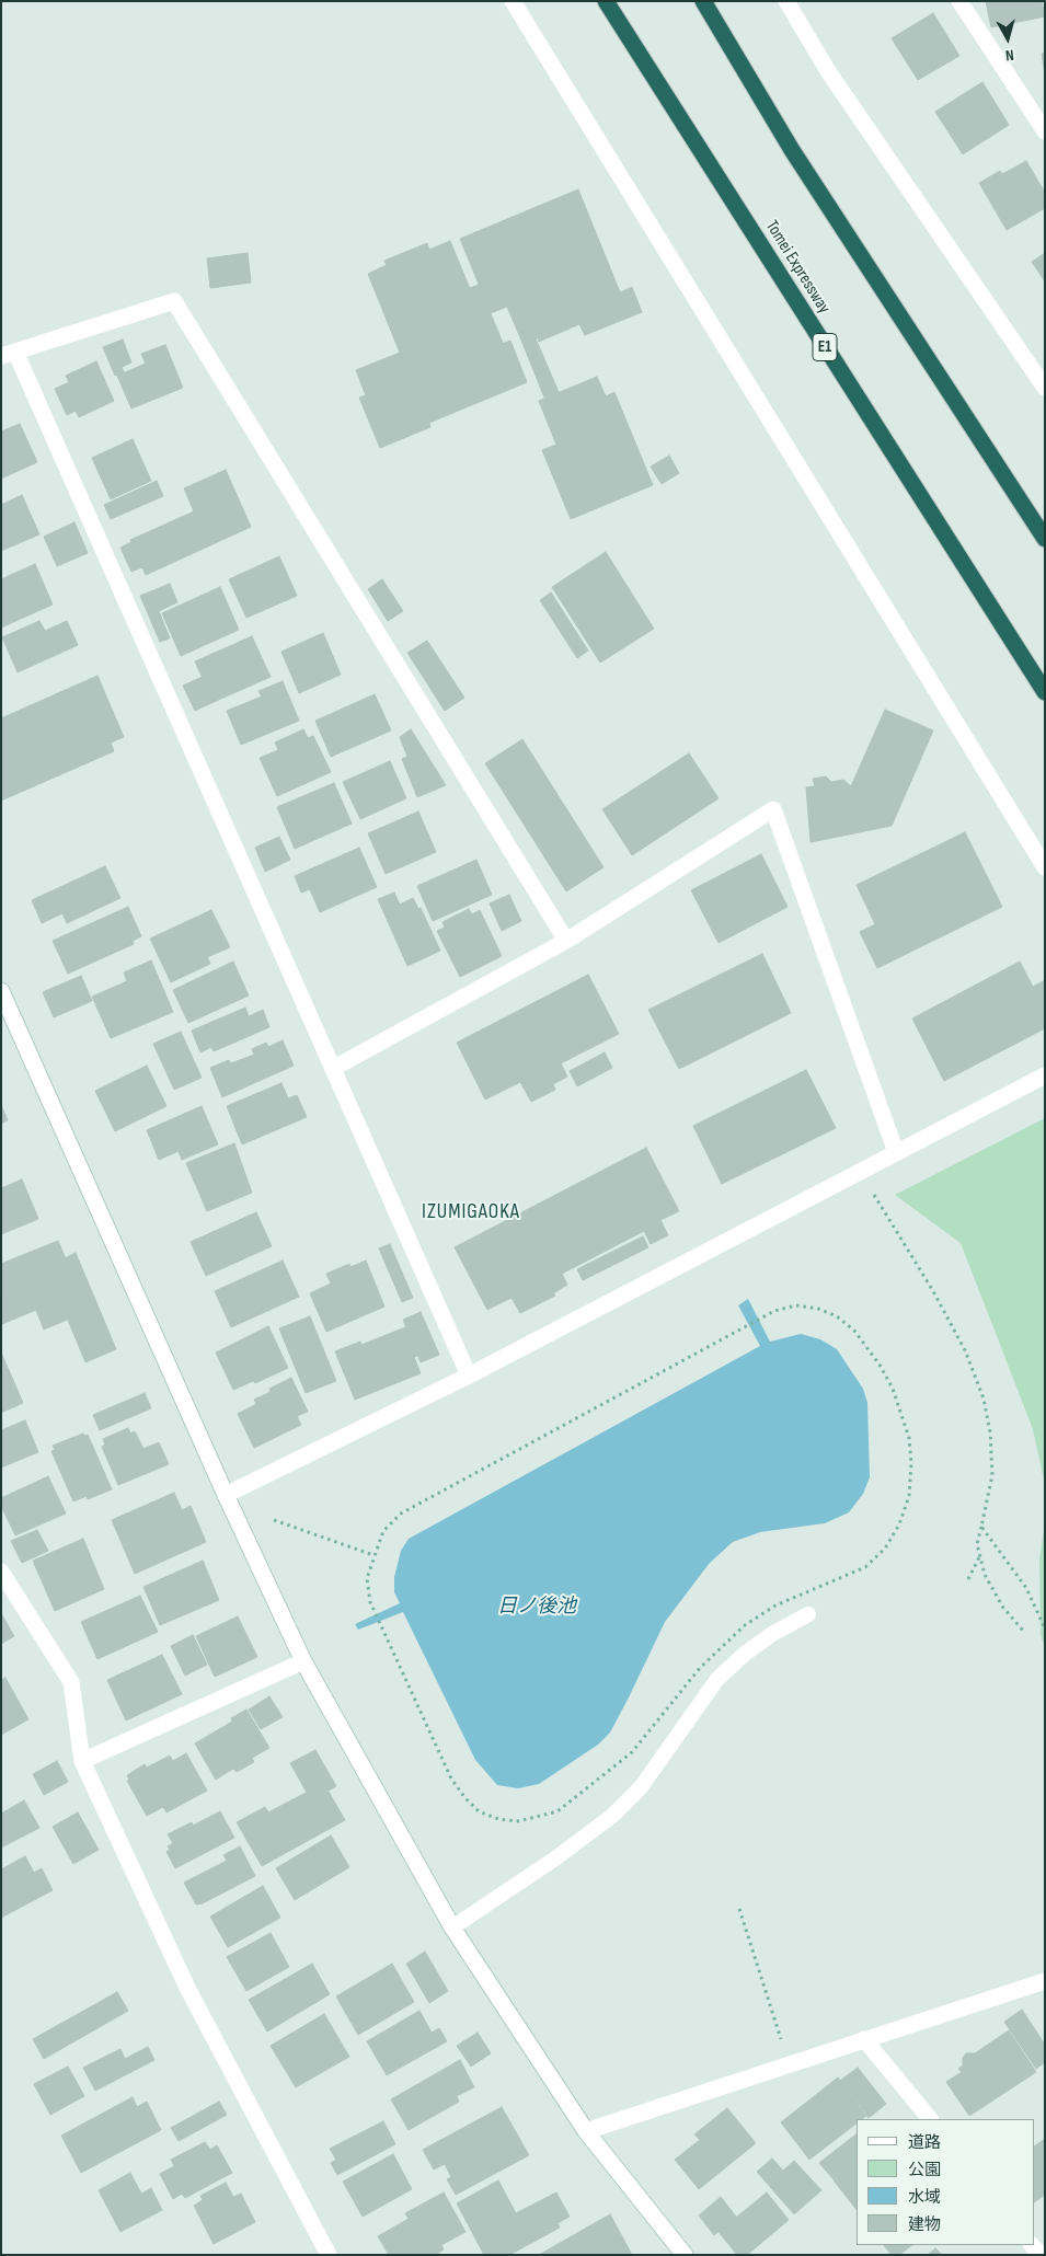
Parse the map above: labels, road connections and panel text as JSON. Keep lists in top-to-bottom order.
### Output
{
  "streets": {
    "highway": ["Tomei Expressway", "E1"]
  },
  "districts": ["IZUMIGAOKA"],
  "water": ["日ノ後池"],
  "legend": [
    "道路",
    "公園",
    "水域",
    "建物"
  ],
  "north": "bottom"
}
